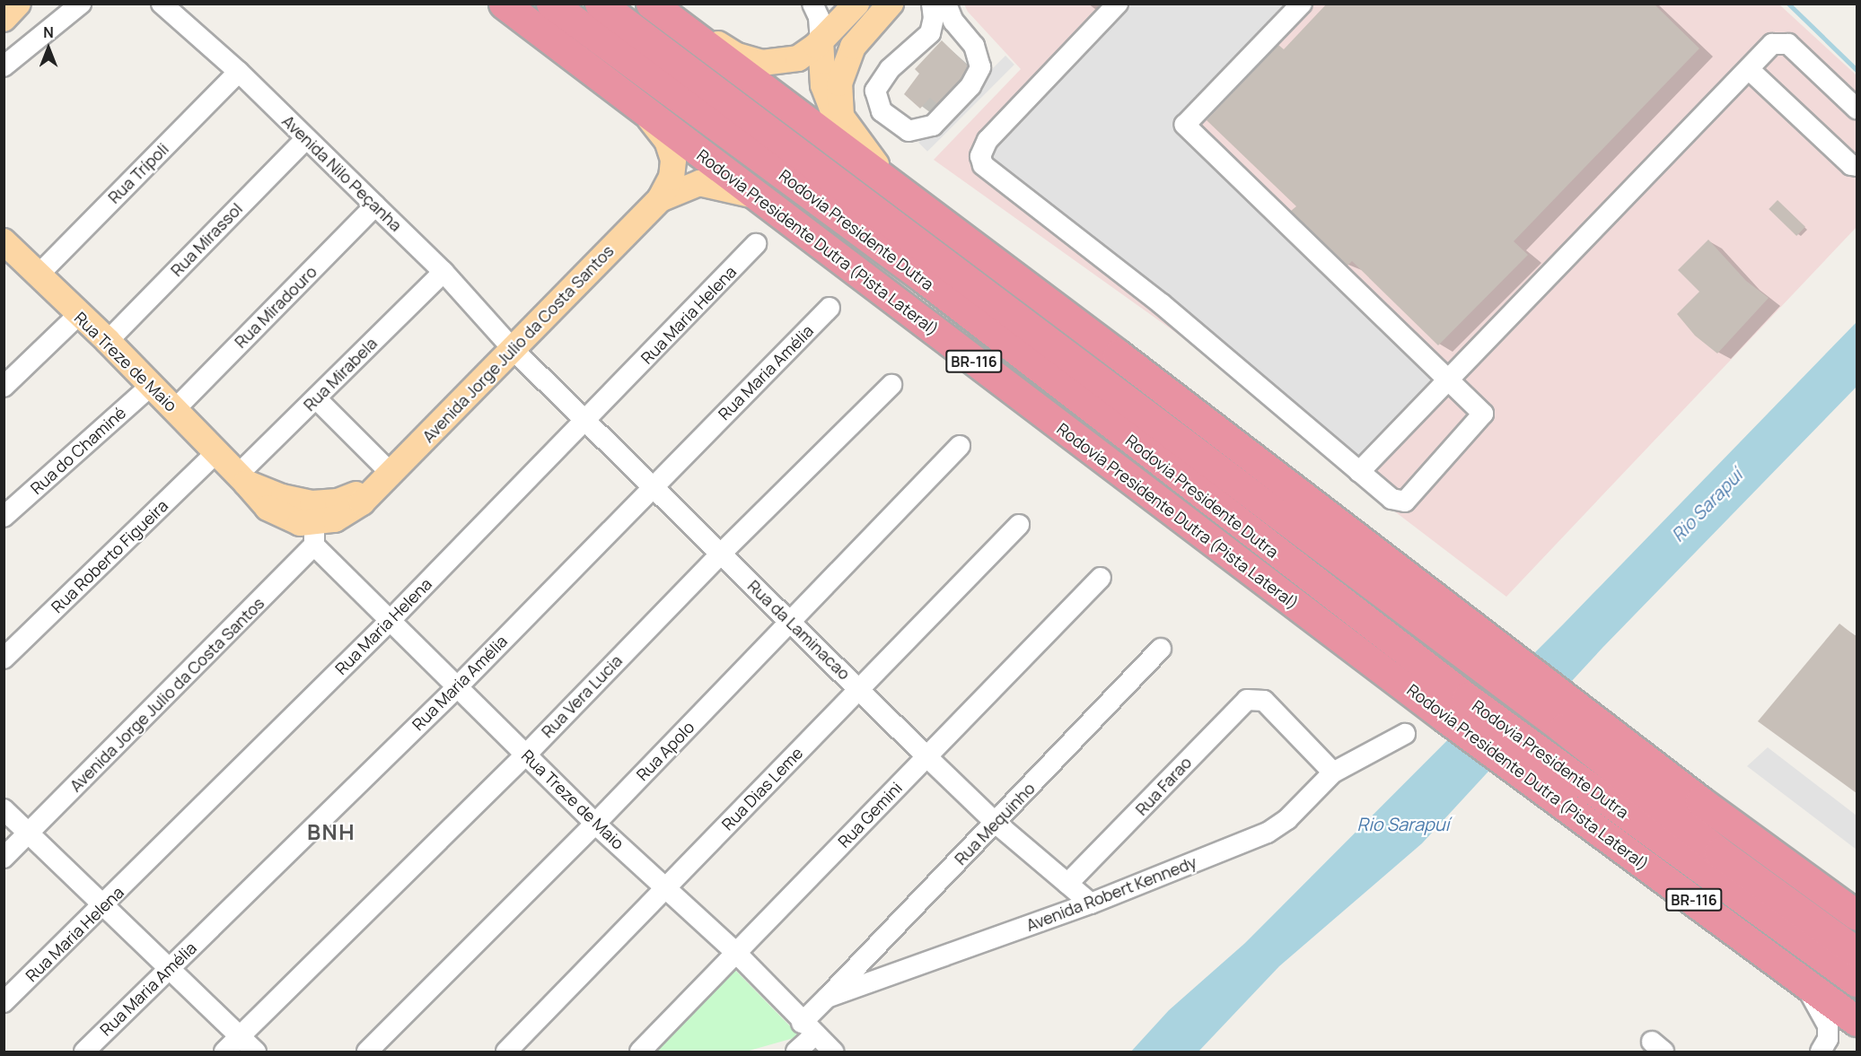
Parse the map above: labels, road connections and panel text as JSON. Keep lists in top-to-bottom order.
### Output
{
  "streets": {
    "highway": ["Rodovia Presidente Dutra", "Rodovia Presidente Dutra (Pista Lateral)", "BR-116"],
    "main road": ["Avenida Jorge Julio da Costa Santos", "Rua Treze de Maio"],
    "street": [
      "Rua Trípoli",
      "Avenida Nilo Peçanha",
      "Rua Mirassol",
      "Rua Miradouro",
      "Rua Maria Helena",
      "Rua Maria Amélia",
      "Rua Mirabela",
      "Rua do Chaminé",
      "Rua Roberto Figueira",
      "Rua da Laminacao",
      "Rua Vera Lucia",
      "Rua Apolo",
      "Rua Farao",
      "Rua Dias Leme",
      "Rua Gemini",
      "Rua Mequinho",
      "Avenida Robert Kennedy"
    ]
  },
  "crossings": [
    ["Rua Trípoli", "Avenida Nilo Peçanha"],
    ["Rua Trípoli", "Rua Treze de Maio"],
    ["Avenida Nilo Peçanha", "Rua Mirassol"],
    ["Avenida Nilo Peçanha", "Rua Miradouro"],
    ["Avenida Nilo Peçanha", "Avenida Jorge Julio da Costa Santos"],
    ["Avenida Nilo Peçanha", "Rua Mirabela"],
    ["Avenida Nilo Peçanha", "Rua da Laminacao"],
    ["Rua Mirassol", "Rua Treze de Maio"],
    ["Rua Miradouro", "Rua Treze de Maio"],
    ["Rua Maria Helena", "Rua Treze de Maio"],
    ["Rua Maria Helena", "Rua da Laminacao"],
    ["Avenida Jorge Julio da Costa Santos", "Rua Treze de Maio"],
    ["Avenida Jorge Julio da Costa Santos", "Rua da Laminacao"],
    ["Rua Treze de Maio", "Rua Maria Amélia"],
    ["Rua Treze de Maio", "Rua Mirabela"],
    ["Rua Treze de Maio", "Rua do Chaminé"],
    ["Rua Treze de Maio", "Rua Roberto Figueira"],
    ["Rua Treze de Maio", "Rua Vera Lucia"],
    ["Rua Treze de Maio", "Rua Apolo"],
    ["Rua Treze de Maio", "Rua Dias Leme"],
    ["Rua Treze de Maio", "Rua Gemini"],
    ["Rua Treze de Maio", "Avenida Robert Kennedy"],
    ["Rua Maria Amélia", "Rua da Laminacao"],
    ["Rua da Laminacao", "Rua Vera Lucia"],
    ["Rua da Laminacao", "Rua Apolo"],
    ["Rua da Laminacao", "Rua Farao"],
    ["Rua da Laminacao", "Rua Dias Leme"],
    ["Rua da Laminacao", "Rua Gemini"],
    ["Rua da Laminacao", "Rua Mequinho"],
    ["Rua da Laminacao", "Avenida Robert Kennedy"],
    ["Rua Farao", "Avenida Robert Kennedy"],
    ["Rua Mequinho", "Avenida Robert Kennedy"]
  ],
  "districts": ["BNH"],
  "water": ["Rio Sarapuí"],
  "north": "top"
}
